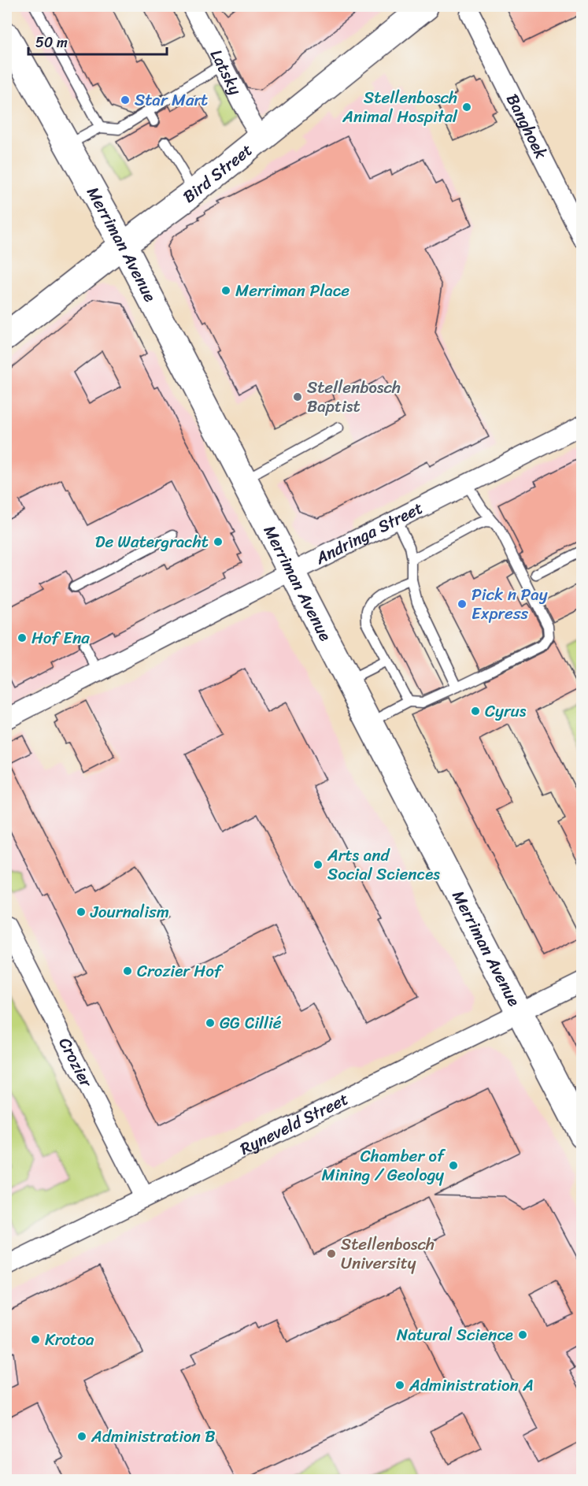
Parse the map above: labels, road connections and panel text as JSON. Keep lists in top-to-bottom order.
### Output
{
  "streets": {
    "street": [
      "Latsky",
      "Banghoek",
      "Bird Street",
      "Merriman Avenue",
      "Andringa Street",
      "Crozier",
      "Ryneveld Street"
    ]
  },
  "crossings": [
    ["Latsky", "Bird Street"],
    ["Bird Street", "Merriman Avenue"],
    ["Merriman Avenue", "Andringa Street"],
    ["Merriman Avenue", "Ryneveld Street"],
    ["Crozier", "Ryneveld Street"]
  ],
  "places": [
    "Star Mart",
    "Stellenbosch Animal Hospital",
    "Merriman Place",
    "Stellenbosch Baptist",
    "De Watergracht",
    "Pick n Pay Express",
    "Hof Ena",
    "Cyrus",
    "Arts and Social Sciences",
    "Journalism",
    "Crozier Hof",
    "GG Cillié",
    "Chamber of Mining / Geology",
    "Stellenbosch University",
    "Natural Science",
    "Krotoa",
    "Administration A",
    "Administration B"
  ],
  "scale_bar": "50 m"
}
